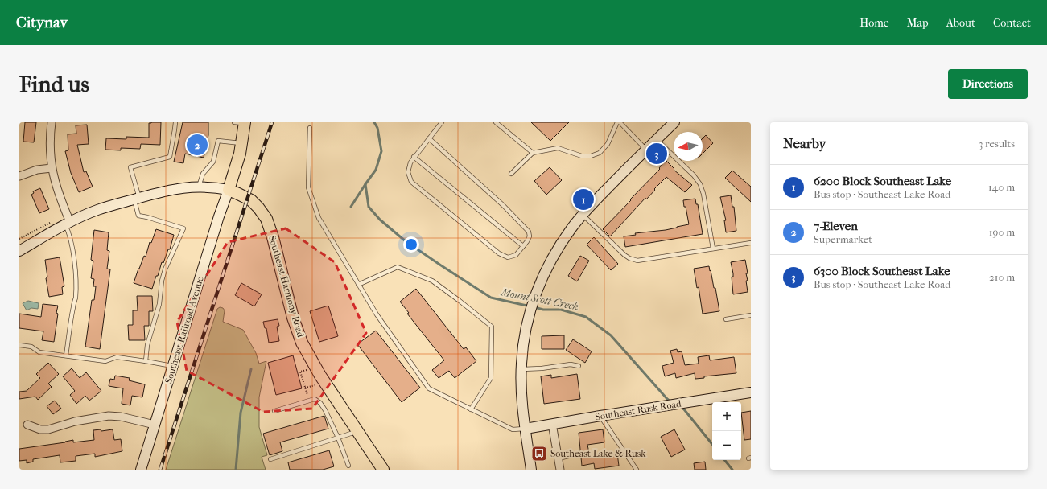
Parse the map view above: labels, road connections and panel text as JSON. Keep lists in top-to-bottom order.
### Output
{
  "streets": {
    "main road": ["Southeast Harmony Road"],
    "street": ["Southeast Railroad Avenue", "Southeast Rusk Road"]
  },
  "crossings": [
    ["Southeast Harmony Road", "Southeast Railroad Avenue"]
  ],
  "water": ["Mount Scott Creek"],
  "places": {
    "bus stop": ["Southeast Lake & Rusk"]
  },
  "north": "left",
  "page": {
    "header": "Citynav",
    "nav": [
      "Home",
      "Map",
      "About",
      "Contact"
    ],
    "buttons": "Directions",
    "title": "Find us",
    "heading": ["Nearby", "3 results"],
    "pins": ["2", "3", "1"],
    "list": [
      {
        "mark": "1",
        "name": "6200 Block Southeast Lake",
        "note": "Bus stop · Southeast Lake Road",
        "value": "140 m"
      },
      {
        "mark": "2",
        "name": "7-Eleven",
        "note": "Supermarket",
        "value": "190 m"
      },
      {
        "mark": "3",
        "name": "6300 Block Southeast Lake",
        "note": "Bus stop · Southeast Lake Road",
        "value": "210 m"
      }
    ],
    "map_buttons": ["+", "−"]
  }
}
